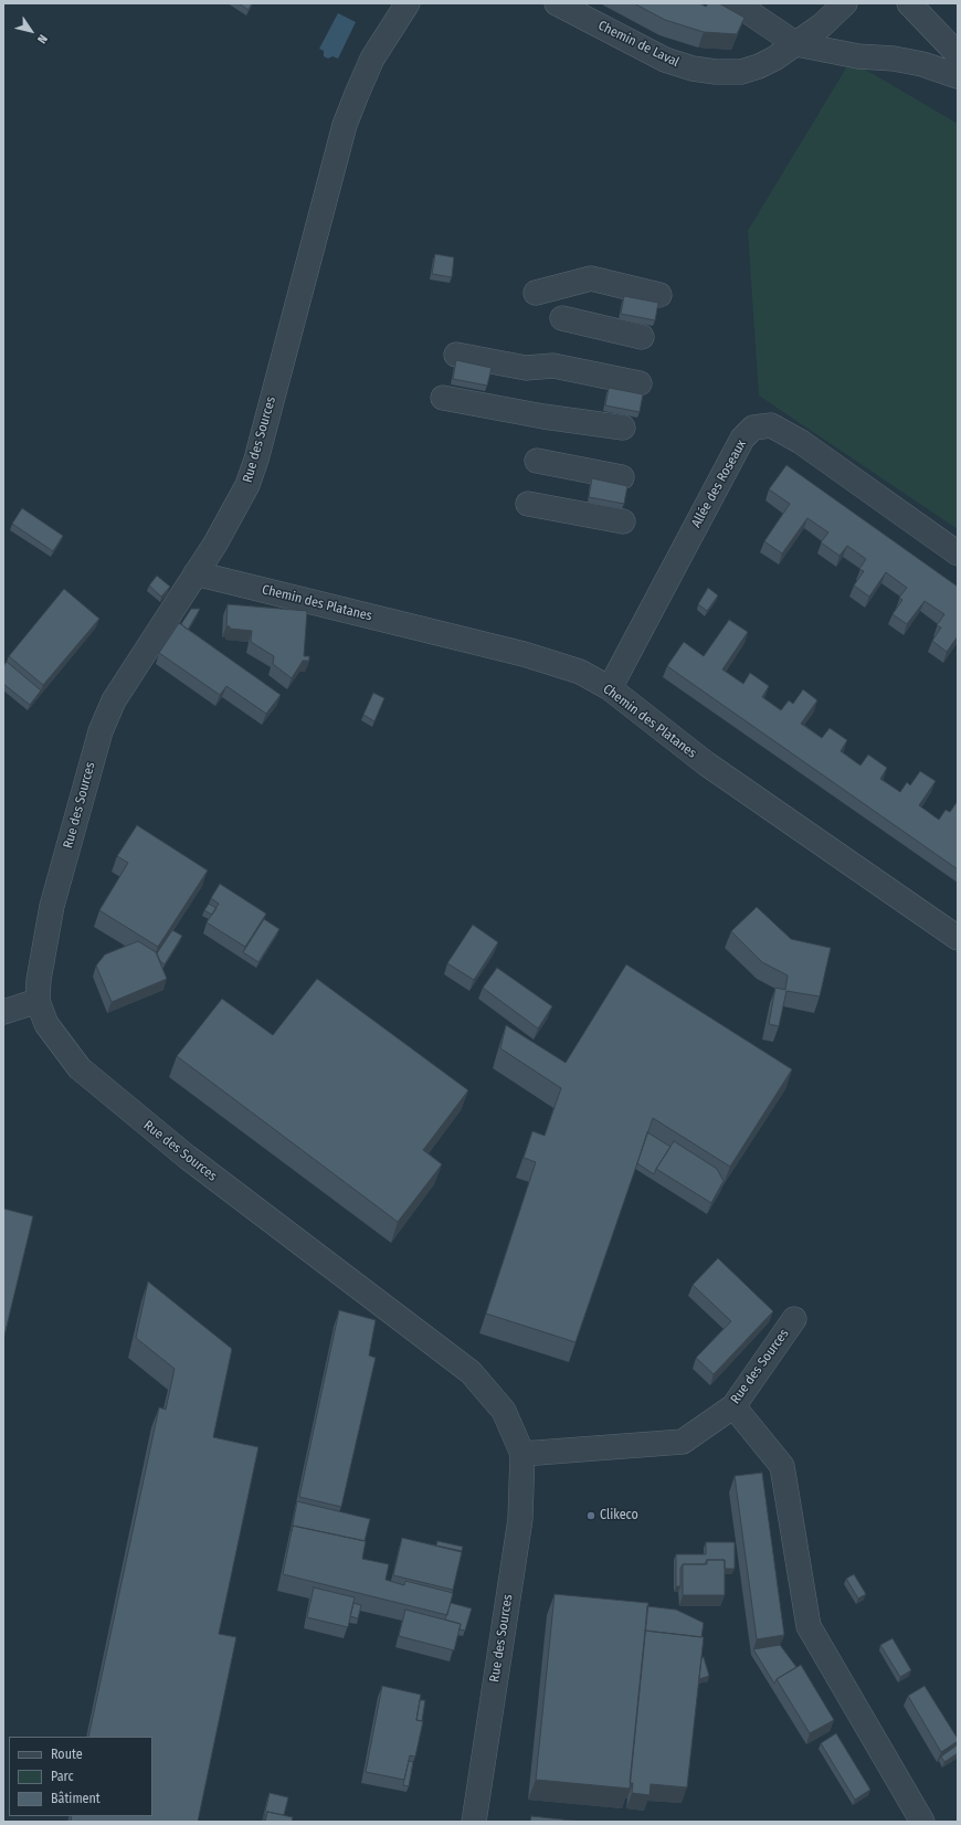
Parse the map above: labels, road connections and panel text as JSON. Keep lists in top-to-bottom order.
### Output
{
  "streets": {
    "street": [
      "Chemin de Laval",
      "Rue des Sources",
      "Allée des Roseaux",
      "Chemin des Platanes"
    ]
  },
  "crossings": [
    ["Rue des Sources", "Chemin des Platanes"],
    ["Allée des Roseaux", "Chemin des Platanes"]
  ],
  "places": ["Clikeco"],
  "legend": ["Route", "Parc", "Bâtiment"],
  "north": "bottom right"
}
